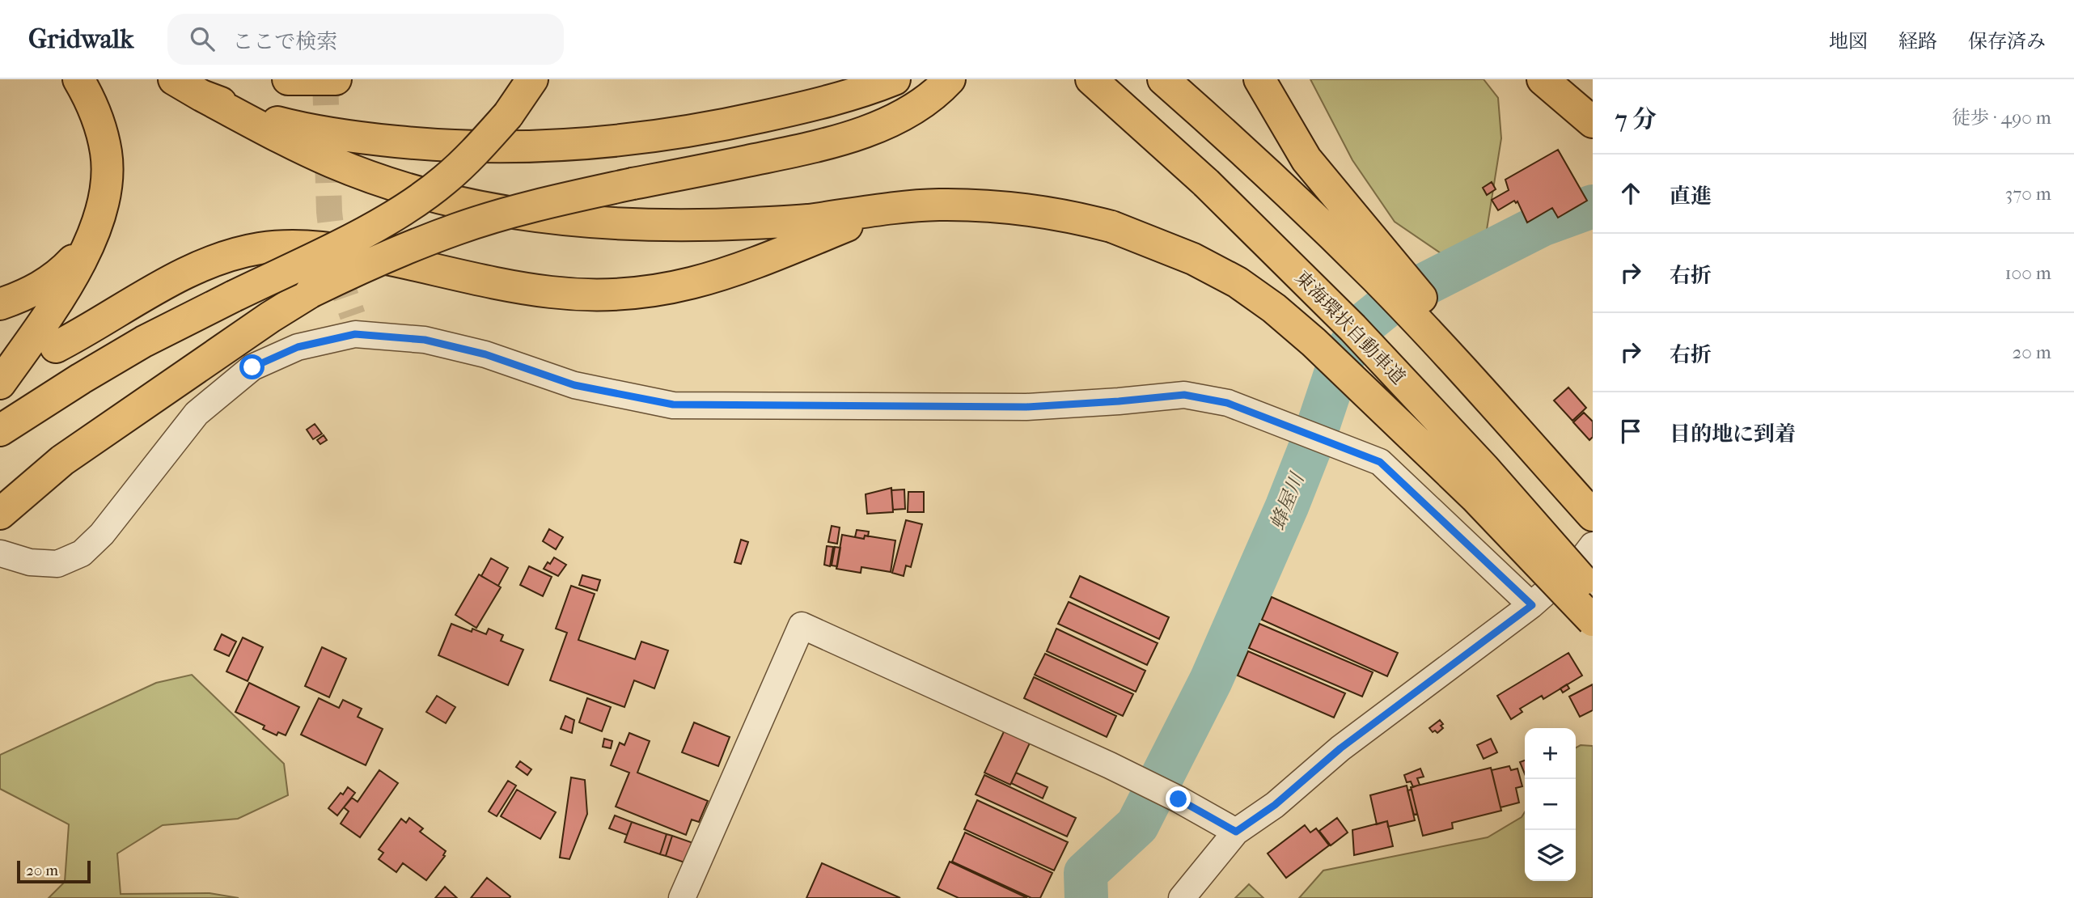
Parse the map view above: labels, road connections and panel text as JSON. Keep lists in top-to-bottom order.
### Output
{
  "streets": {
    "highway": ["東海環状自動車道"]
  },
  "water": ["蜂屋川"],
  "scale_bar": "20 m",
  "page": {
    "header": "Gridwalk",
    "search": "ここで検索",
    "nav": ["地図", "経路", "保存済み"],
    "heading": ["7 分", "徒歩 · 490 m"],
    "list": [
      ["直進", "370 m"],
      ["右折", "100 m"],
      ["右折", "20 m"],
      "目的地に到着"
    ],
    "map_buttons": ["+", "−"],
    "scale": "20 m"
  }
}
